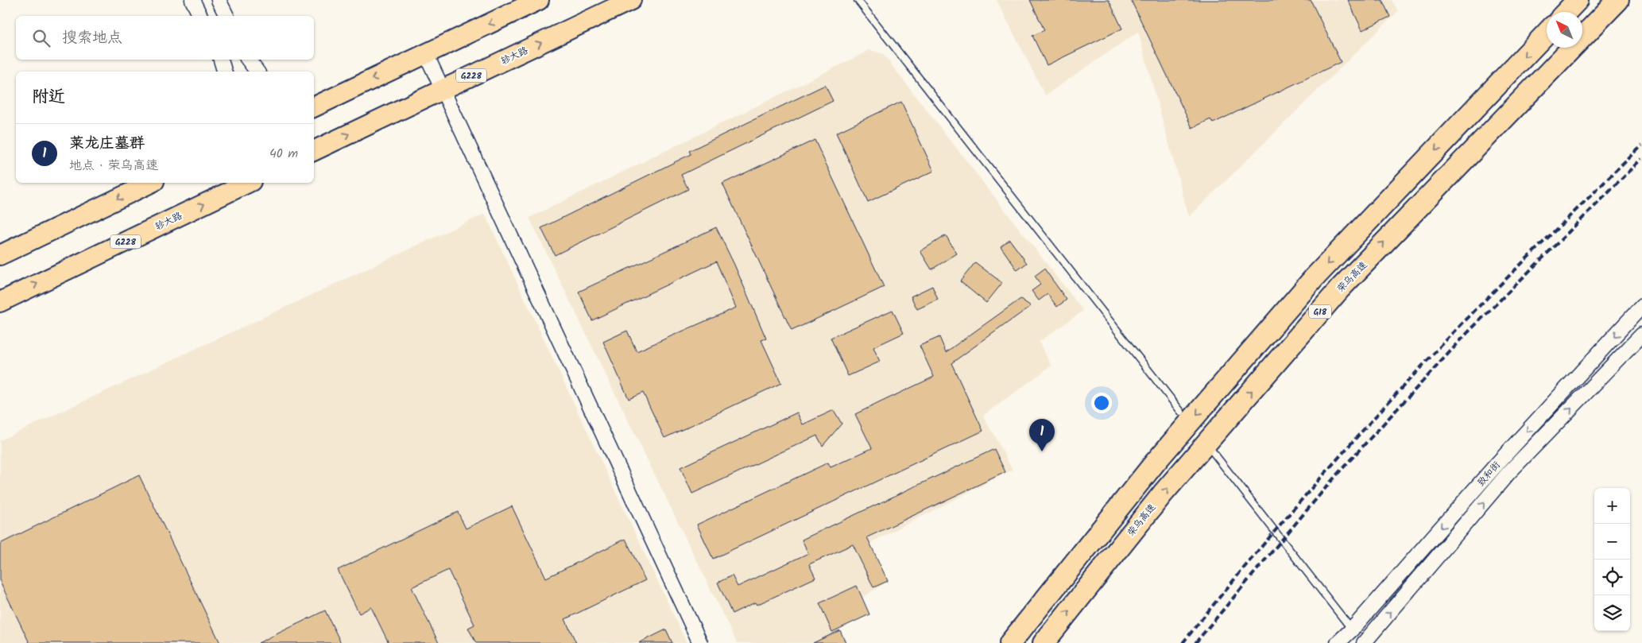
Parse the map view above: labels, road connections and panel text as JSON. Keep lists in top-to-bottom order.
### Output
{
  "streets": {
    "highway": [
      "轸大路",
      "G228",
      "荣乌高速",
      "G18"
    ],
    "street": ["致和街"]
  },
  "north": "top left",
  "page": {
    "search": "搜索地点",
    "heading": "附近",
    "list": [
      {
        "mark": "1",
        "name": "莱龙庄墓群",
        "note": "地点 · 荣乌高速",
        "value": "40 m"
      }
    ],
    "pins": "1",
    "map_buttons": ["+", "−"]
  }
}
